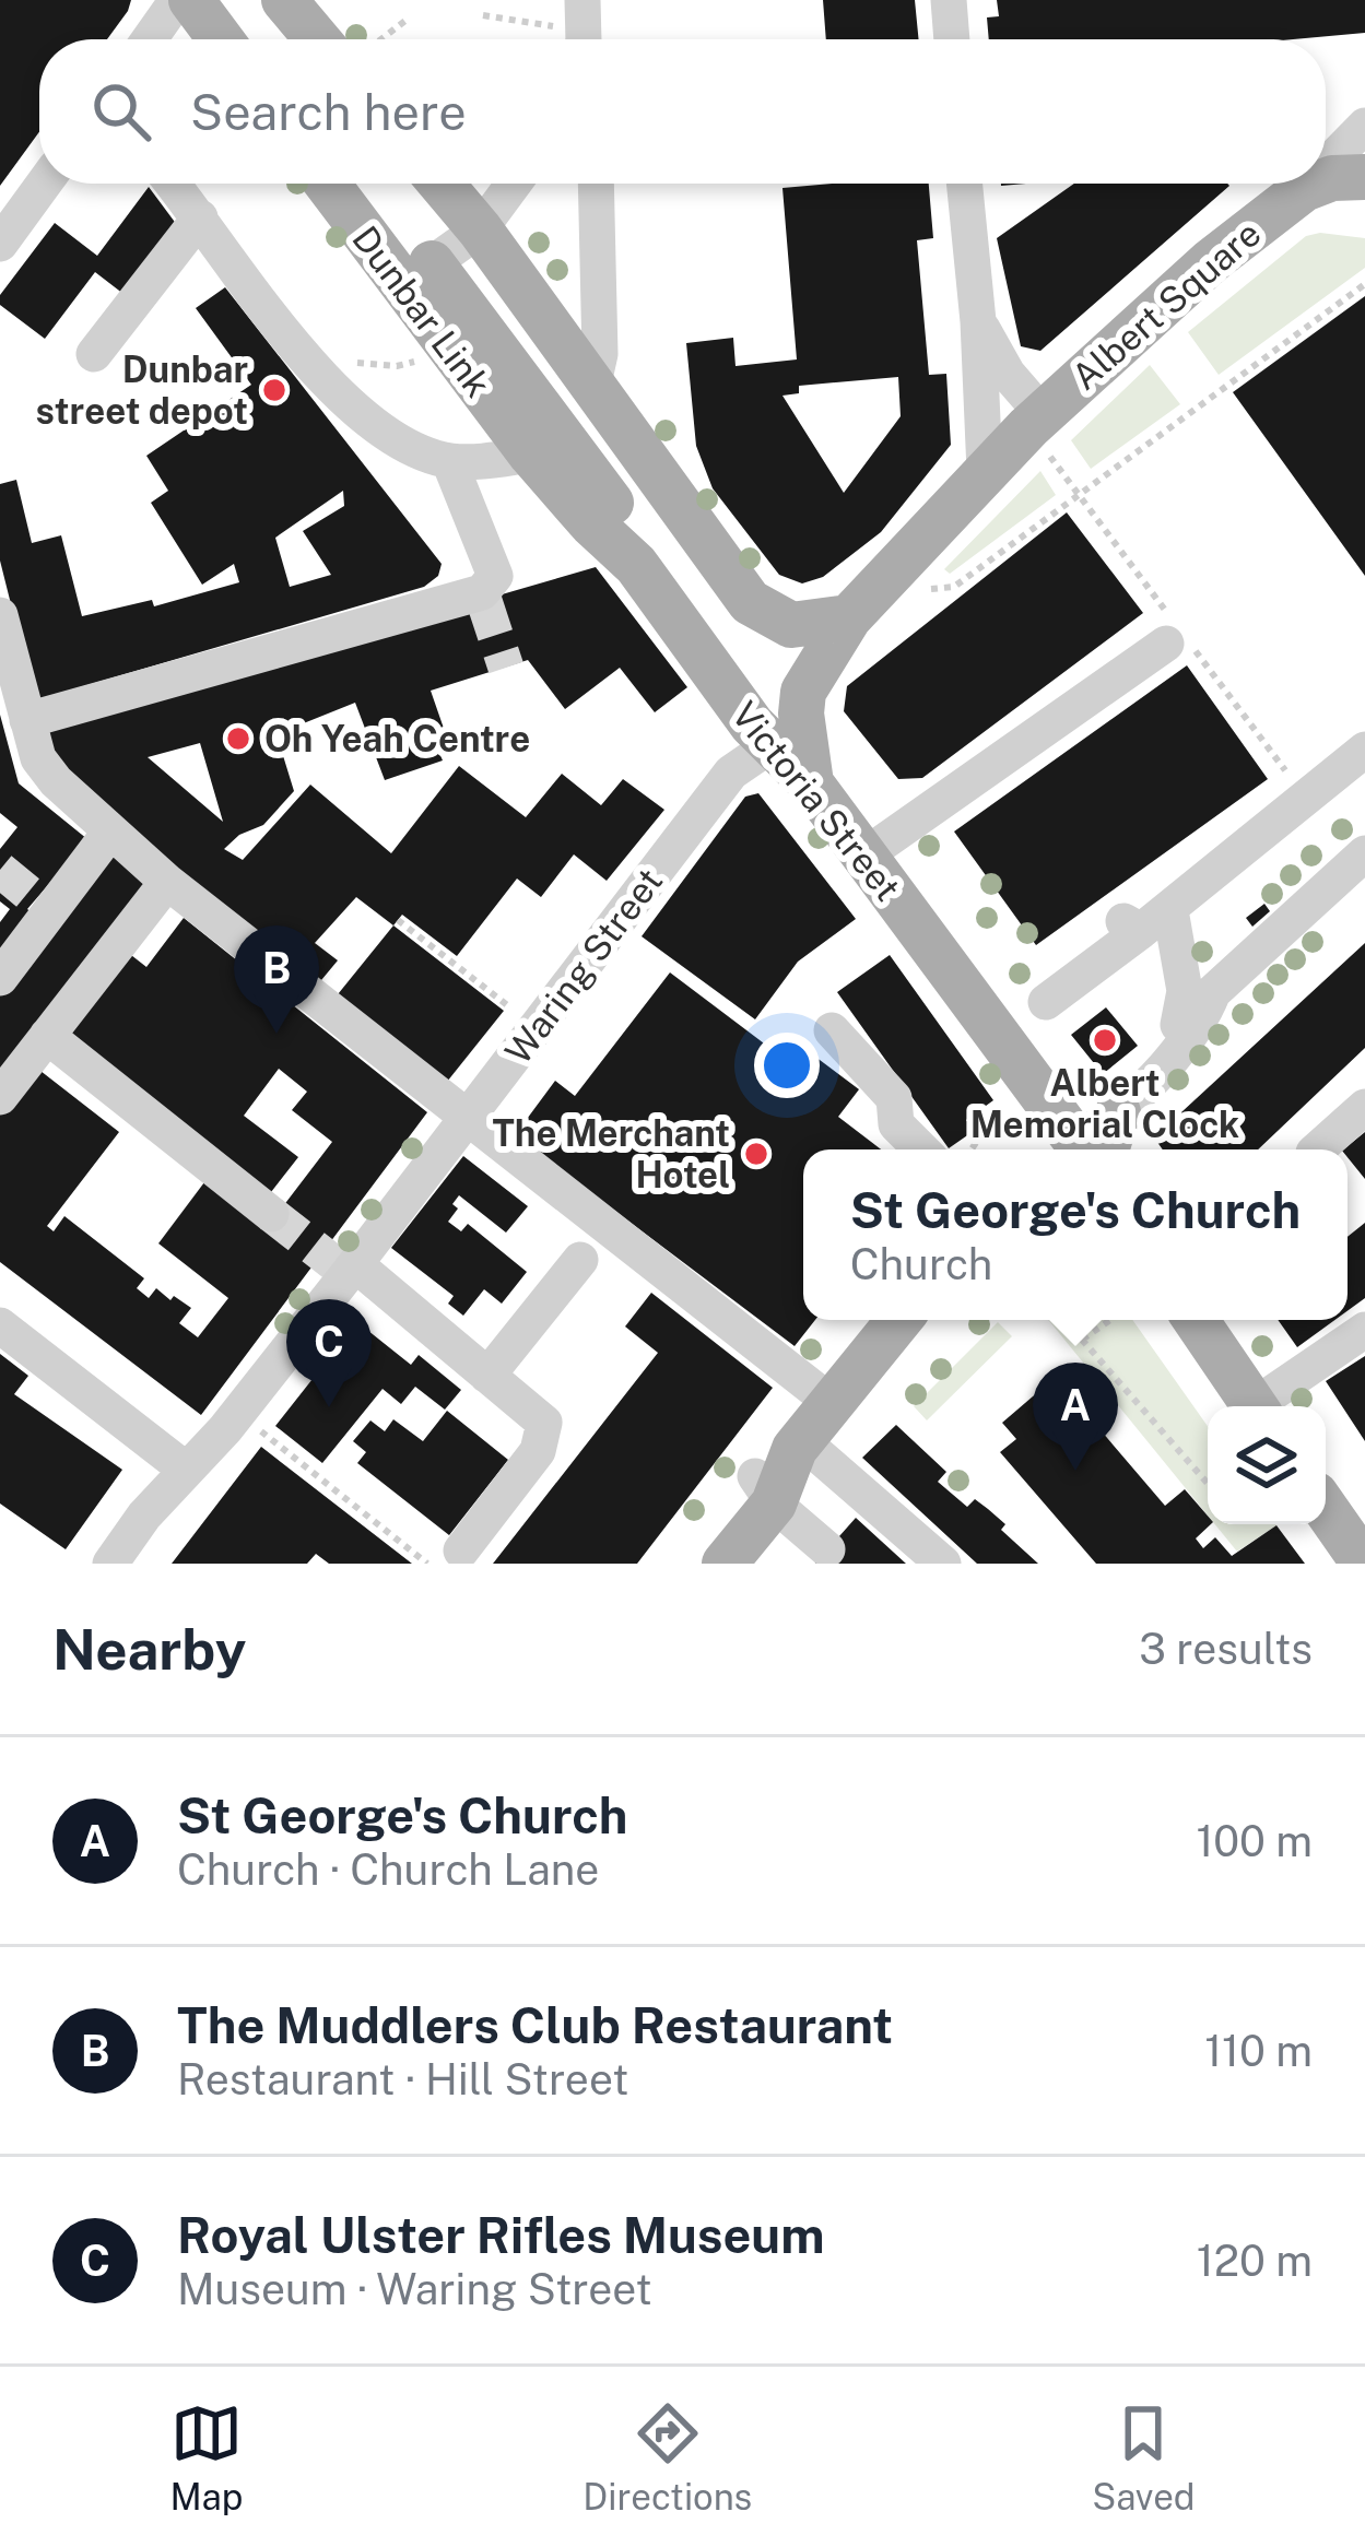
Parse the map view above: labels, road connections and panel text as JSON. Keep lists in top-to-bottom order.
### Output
{
  "streets": {
    "main road": ["Albert Square", "Dunbar Link", "Victoria Street"],
    "street": ["Waring Street"]
  },
  "crossings": [
    ["Dunbar Link", "Victoria Street"],
    ["Victoria Street", "Waring Street"]
  ],
  "places": [
    "Dunbar street depot",
    "Oh Yeah Centre",
    "Albert Memorial Clock",
    "The Merchant Hotel"
  ],
  "page": {
    "search": "Search here",
    "pins": ["B", "C", "A"],
    "popup": ["St George's Church", "Church"],
    "heading": ["Nearby", "3 results"],
    "list": [
      {
        "mark": "A",
        "name": "St George's Church",
        "note": "Church · Church Lane",
        "value": "100 m"
      },
      {
        "mark": "B",
        "name": "The Muddlers Club Restaurant",
        "note": "Restaurant · Hill Street",
        "value": "110 m"
      },
      {
        "mark": "C",
        "name": "Royal Ulster Rifles Museum",
        "note": "Museum · Waring Street",
        "value": "120 m"
      }
    ],
    "nav": ["Map", "Directions", "Saved"]
  }
}
